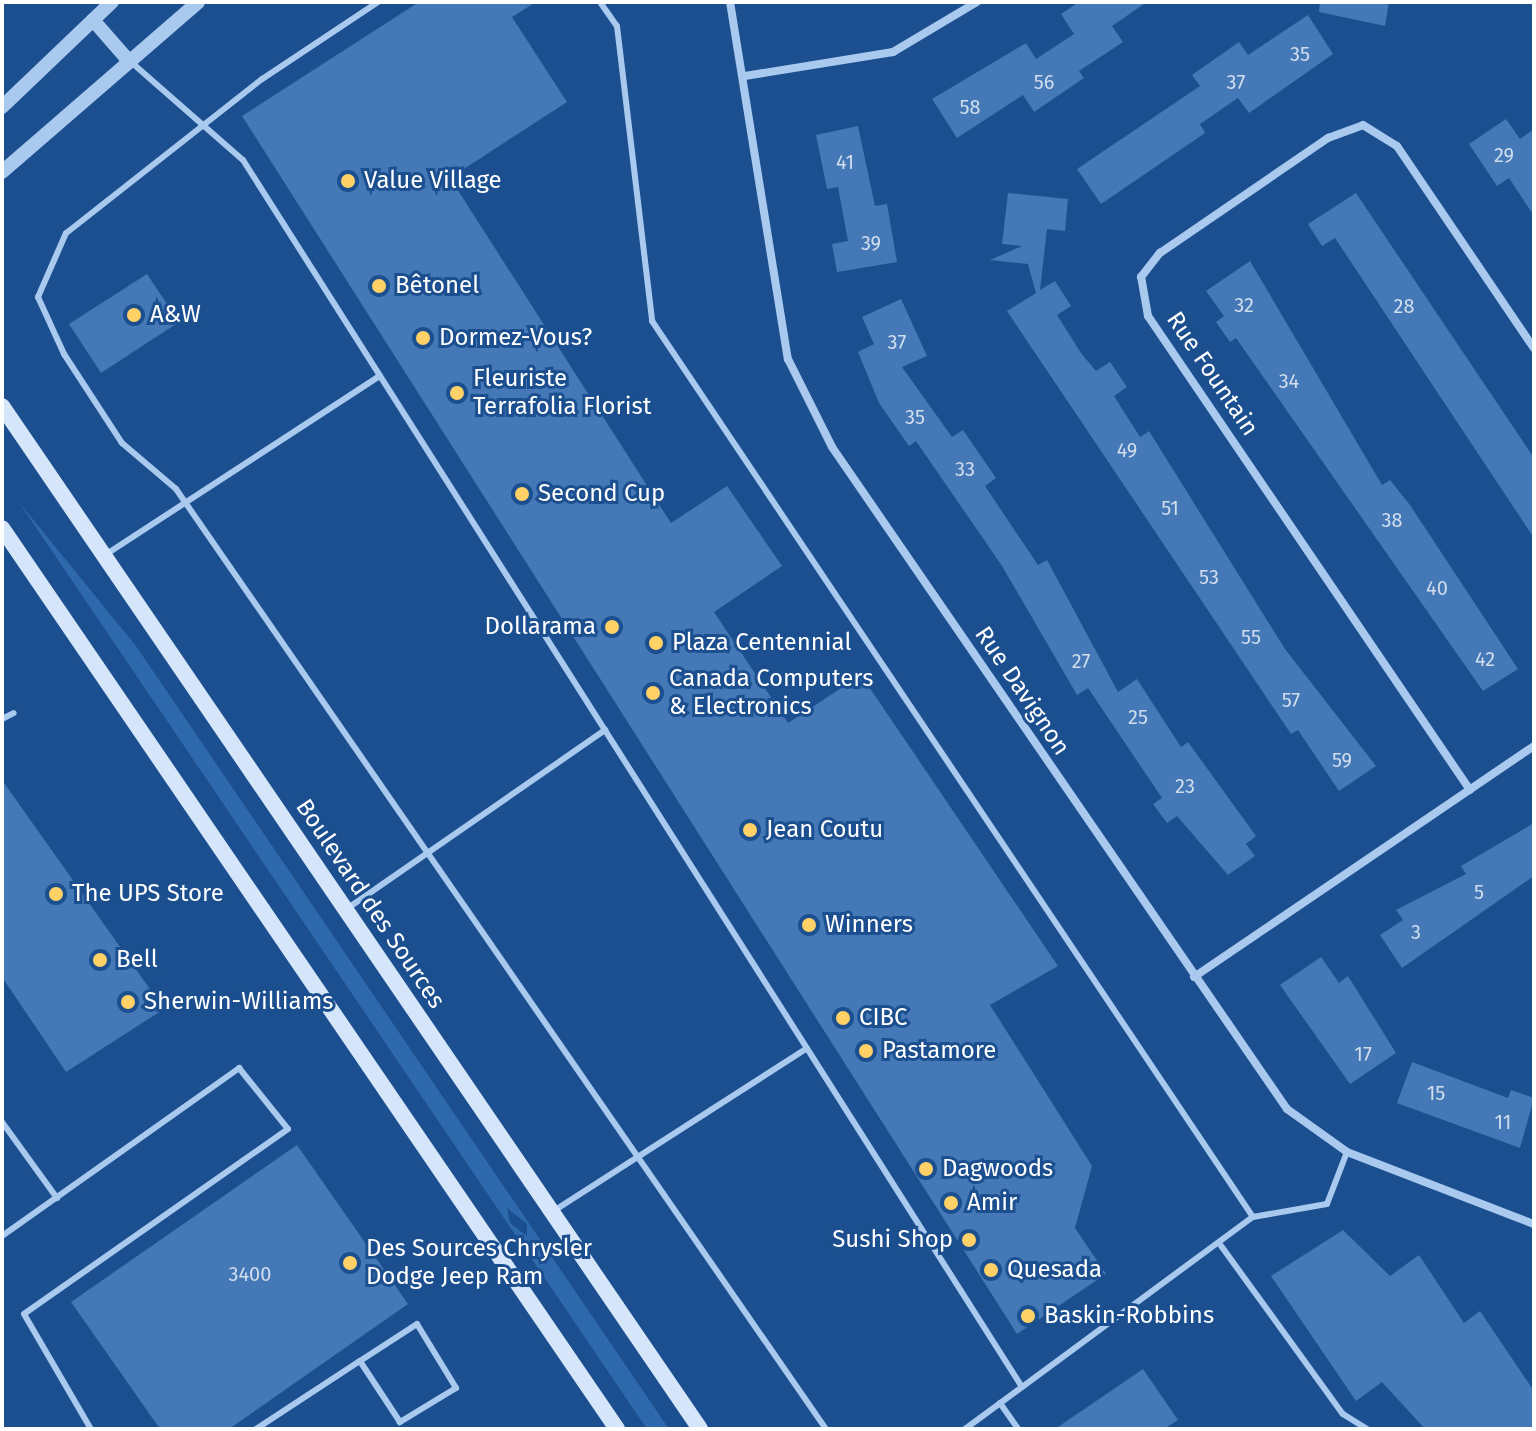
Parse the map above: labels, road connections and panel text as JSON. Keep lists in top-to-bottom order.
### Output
{
  "streets": {
    "main road": ["Boulevard des Sources"],
    "street": ["Rue Fountain", "Rue Davignon"]
  },
  "places": [
    "Value Village",
    "Bêtonel",
    "A&W",
    "Dormez-Vous?",
    "Fleuriste Terrafolia Florist",
    "Second Cup",
    "Dollarama",
    "Plaza Centennial",
    "Canada Computers & Electronics",
    "Jean Coutu",
    "The UPS Store",
    "Winners",
    "Bell",
    "Sherwin-Williams",
    "CIBC",
    "Pastamore",
    "Dagwoods",
    "Amir",
    "Sushi Shop",
    "Des Sources Chrysler Dodge Jeep Ram",
    "Quesada",
    "Baskin-Robbins"
  ],
  "house_numbers": [
    "35",
    "56",
    "37",
    "58",
    "29",
    "41",
    "39",
    "32",
    "28",
    "37",
    "34",
    "35",
    "49",
    "33",
    "51",
    "38",
    "53",
    "40",
    "55",
    "42",
    "27",
    "57",
    "25",
    "59",
    "23",
    "5",
    "3",
    "17",
    "15",
    "11",
    "3400"
  ]
}
